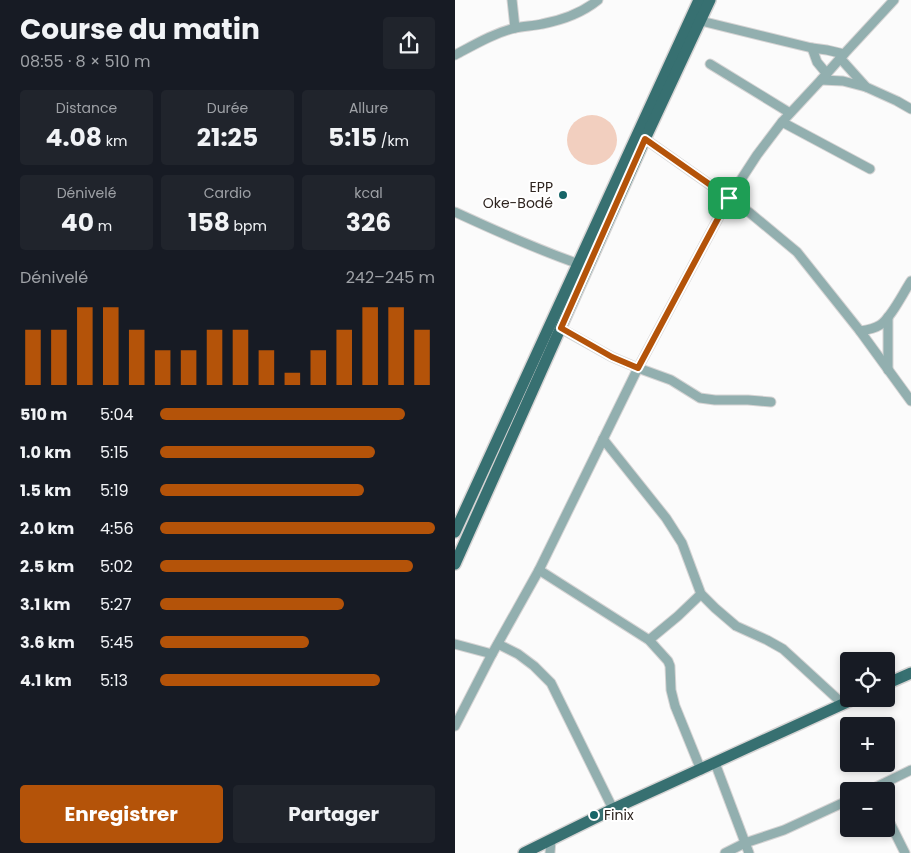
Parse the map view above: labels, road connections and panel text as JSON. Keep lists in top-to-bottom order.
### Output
{
  "places": ["EPP Oke-Bodé", "Finix"],
  "page": {
    "heading": ["Course du matin", "08:55 · 8 × 510 m"],
    "stats": [
      ["Distance", "4.08 km"],
      ["Durée", "21:25"],
      ["Allure", "5:15 /km"],
      ["Dénivelé", "40 m"],
      ["Cardio", "158 bpm"],
      ["kcal", "326"]
    ],
    "chart": ["Dénivelé", "242–245 m"],
    "list": [
      {
        "name": "510 m",
        "note": "5:04"
      },
      {
        "name": "1.0 km",
        "note": "5:15"
      },
      {
        "name": "1.5 km",
        "note": "5:19"
      },
      {
        "name": "2.0 km",
        "note": "4:56"
      },
      {
        "name": "2.5 km",
        "note": "5:02"
      },
      {
        "name": "3.1 km",
        "note": "5:27"
      },
      {
        "name": "3.6 km",
        "note": "5:45"
      },
      {
        "name": "4.1 km",
        "note": "5:13"
      }
    ],
    "map_buttons": ["+", "−"],
    "buttons": ["Enregistrer", "Partager"]
  }
}
